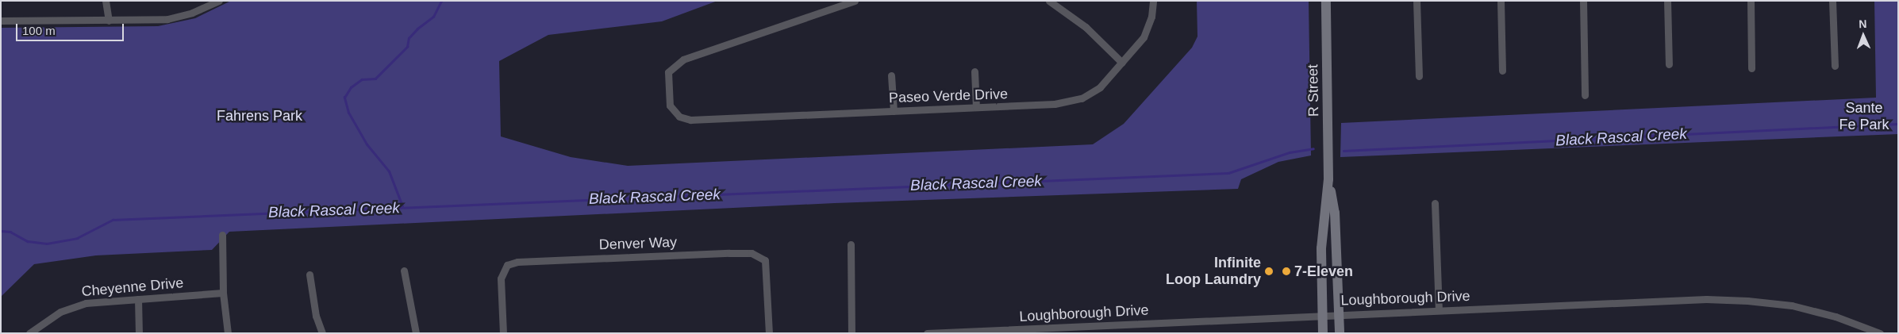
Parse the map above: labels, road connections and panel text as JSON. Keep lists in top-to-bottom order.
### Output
{
  "streets": {
    "street": [
      "R Street",
      "Paseo Verde Drive",
      "Denver Way",
      "Cheyenne Drive",
      "Loughborough Drive"
    ]
  },
  "crossings": [
    ["R Street", "Loughborough Drive"]
  ],
  "water": ["Black Rascal Creek"],
  "parks": ["Sante Fe Park", "Fahrens Park"],
  "places": ["Infinite Loop Laundry", "7-Eleven"],
  "scale_bar": "100 m",
  "north": "top"
}
